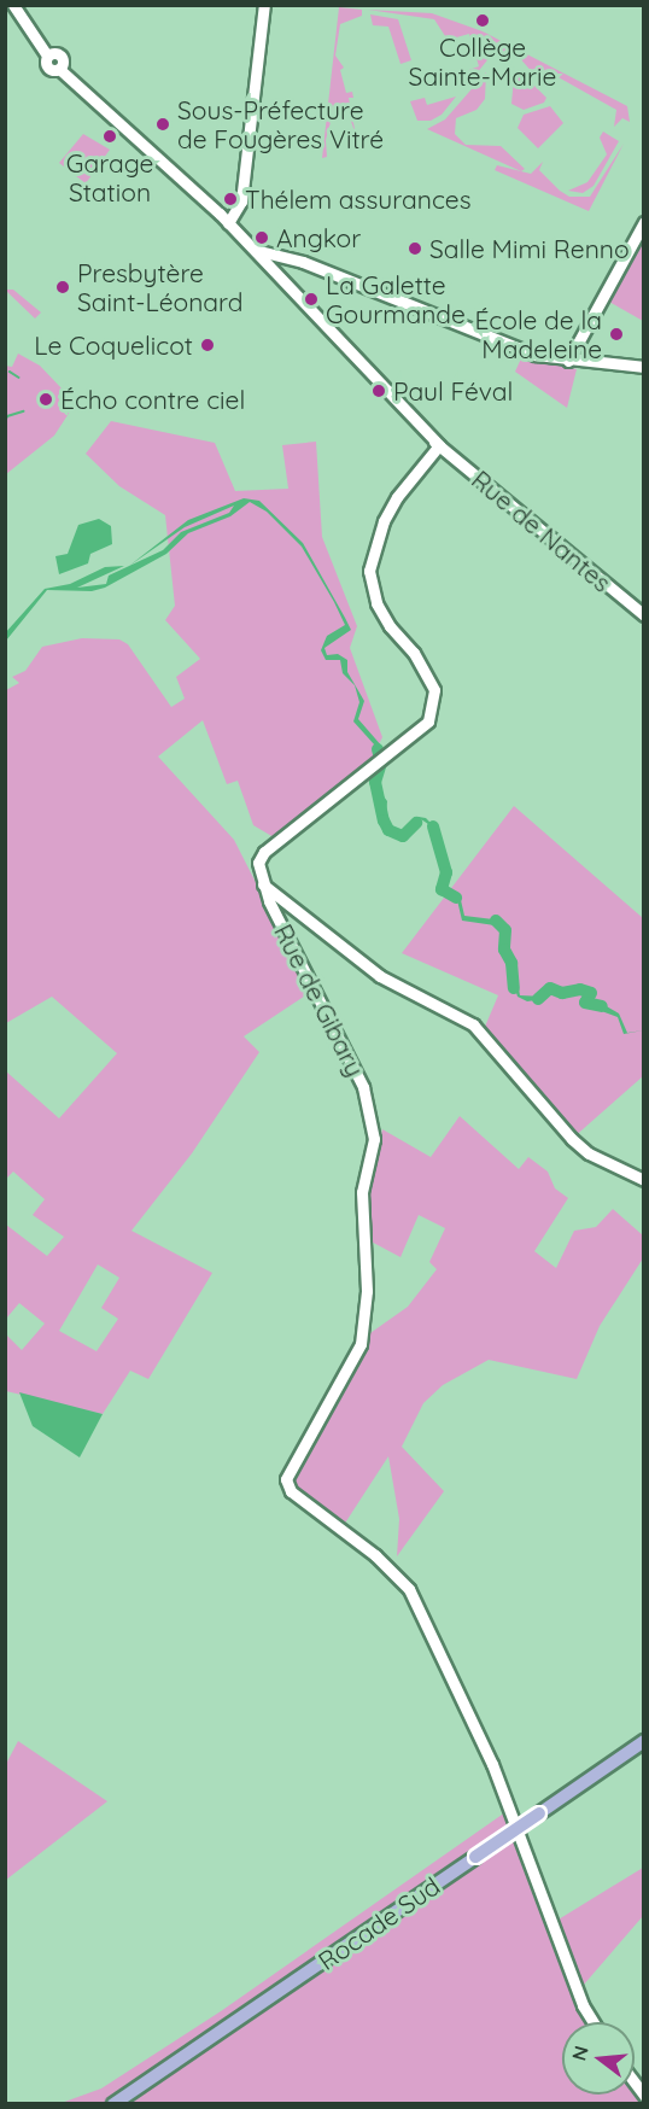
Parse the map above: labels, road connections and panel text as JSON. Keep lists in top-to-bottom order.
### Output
{
  "streets": {
    "main road": ["Rocade Sud"],
    "street": ["Rue de Nantes", "Rue de Gibary"]
  },
  "crossings": [
    ["Rue de Nantes", "Rue de Gibary"]
  ],
  "places": [
    "Collège Sainte-Marie",
    "Sous-Préfecture de Fougères Vitré",
    "Garage Station",
    "Thélem assurances",
    "Angkor",
    "Salle Mimi Renno",
    "Presbytère Saint-Léonard",
    "La Galette Gourmande",
    "École de la Madeleine",
    "Le Coquelicot",
    "Paul Féval",
    "Écho contre ciel"
  ],
  "north": "left"
}
